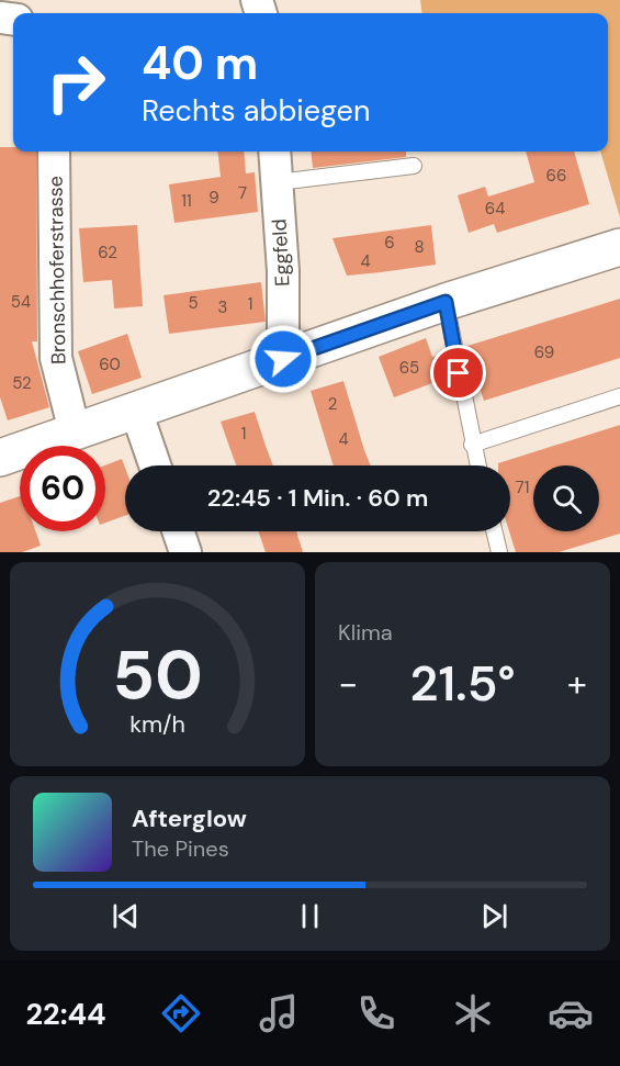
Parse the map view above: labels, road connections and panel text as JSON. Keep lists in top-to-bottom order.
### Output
{
  "streets": {
    "street": ["Eggfeld", "Bronschhoferstrasse"]
  },
  "house_numbers": [
    "66",
    "7",
    "9",
    "11",
    "64",
    "6",
    "8",
    "62",
    "4",
    "54",
    "5",
    "1",
    "3",
    "69",
    "60",
    "65",
    "52",
    "2",
    "1",
    "4",
    "71"
  ],
  "page": {
    "turn": ["40 m", "Rechts abbiegen"],
    "limit": "60",
    "trip": "22:45 · 1 Min. · 60 m",
    "tile": "Klima",
    "heat": ["−", "21.5°", "+"],
    "song": ["Afterglow", "The Pines"],
    "tabs": "22:44",
    "gauge": ["50", "km/h"]
  }
}
